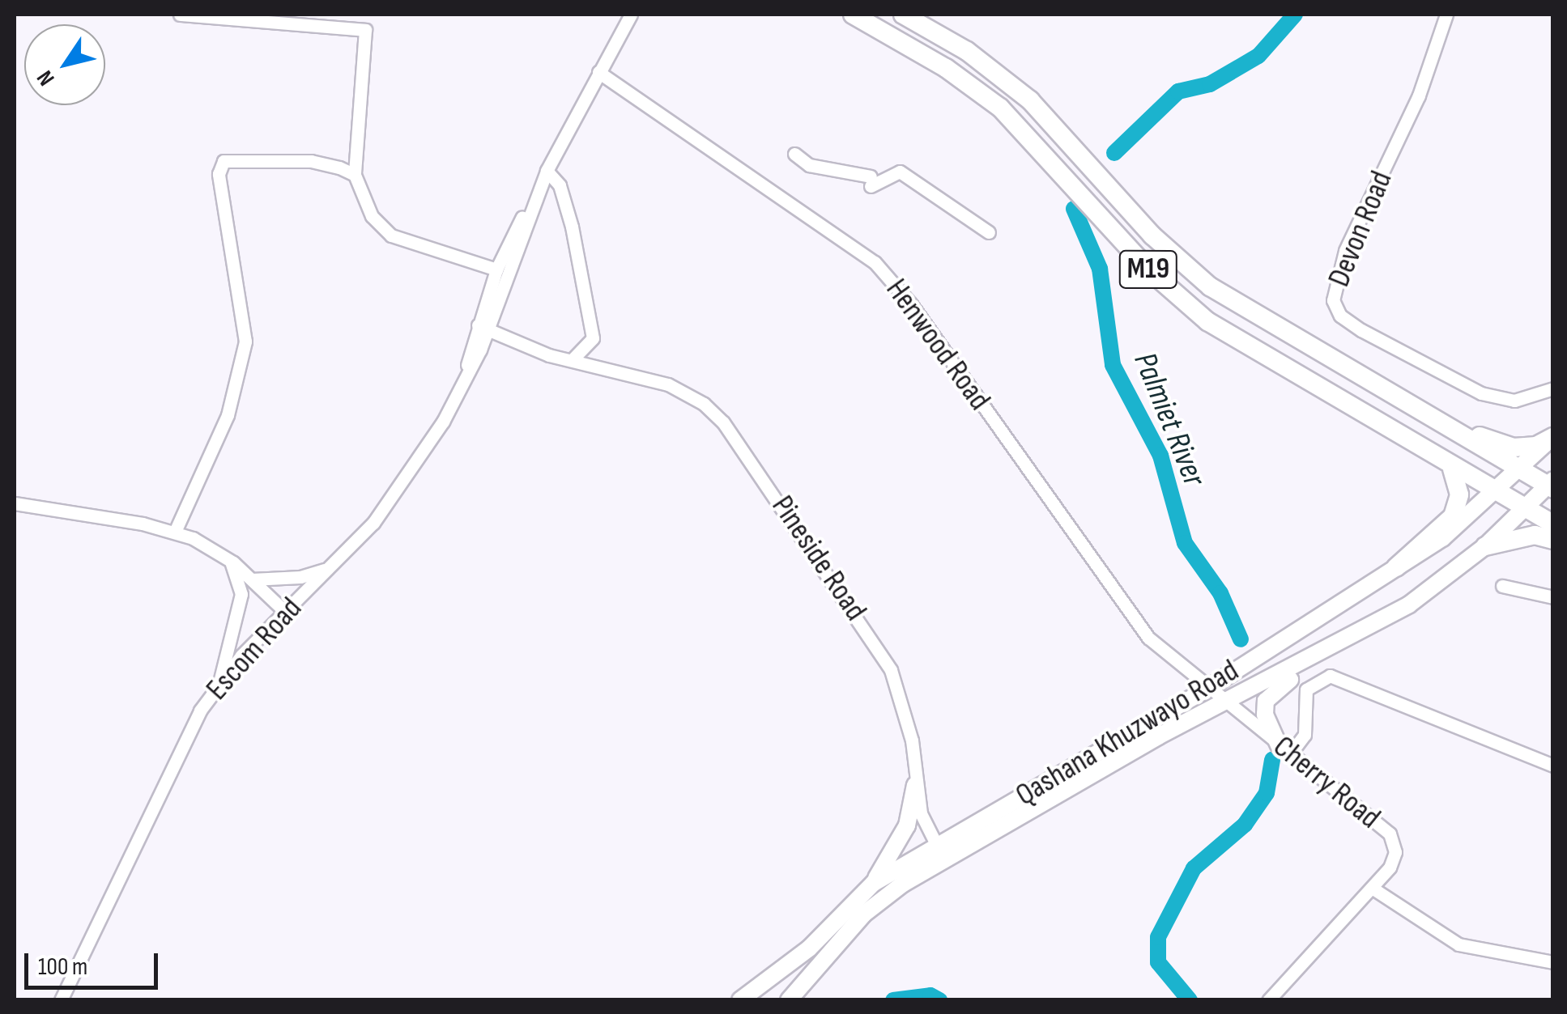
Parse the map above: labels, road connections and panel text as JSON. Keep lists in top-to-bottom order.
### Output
{
  "streets": {
    "highway": ["M19"],
    "main road": ["Qashana Khuzwayo Road"],
    "street": [
      "Devon Road",
      "Henwood Road",
      "Pineside Road",
      "Escom Road",
      "Cherry Road"
    ]
  },
  "crossings": [
    ["M19", "Qashana Khuzwayo Road"],
    ["Henwood Road", "Escom Road"],
    ["Henwood Road", "Qashana Khuzwayo Road"],
    ["Henwood Road", "Cherry Road"],
    ["Pineside Road", "Escom Road"],
    ["Pineside Road", "Qashana Khuzwayo Road"],
    ["Qashana Khuzwayo Road", "Cherry Road"]
  ],
  "water": ["Palmiet River"],
  "scale_bar": "100 m",
  "north": "bottom left"
}
